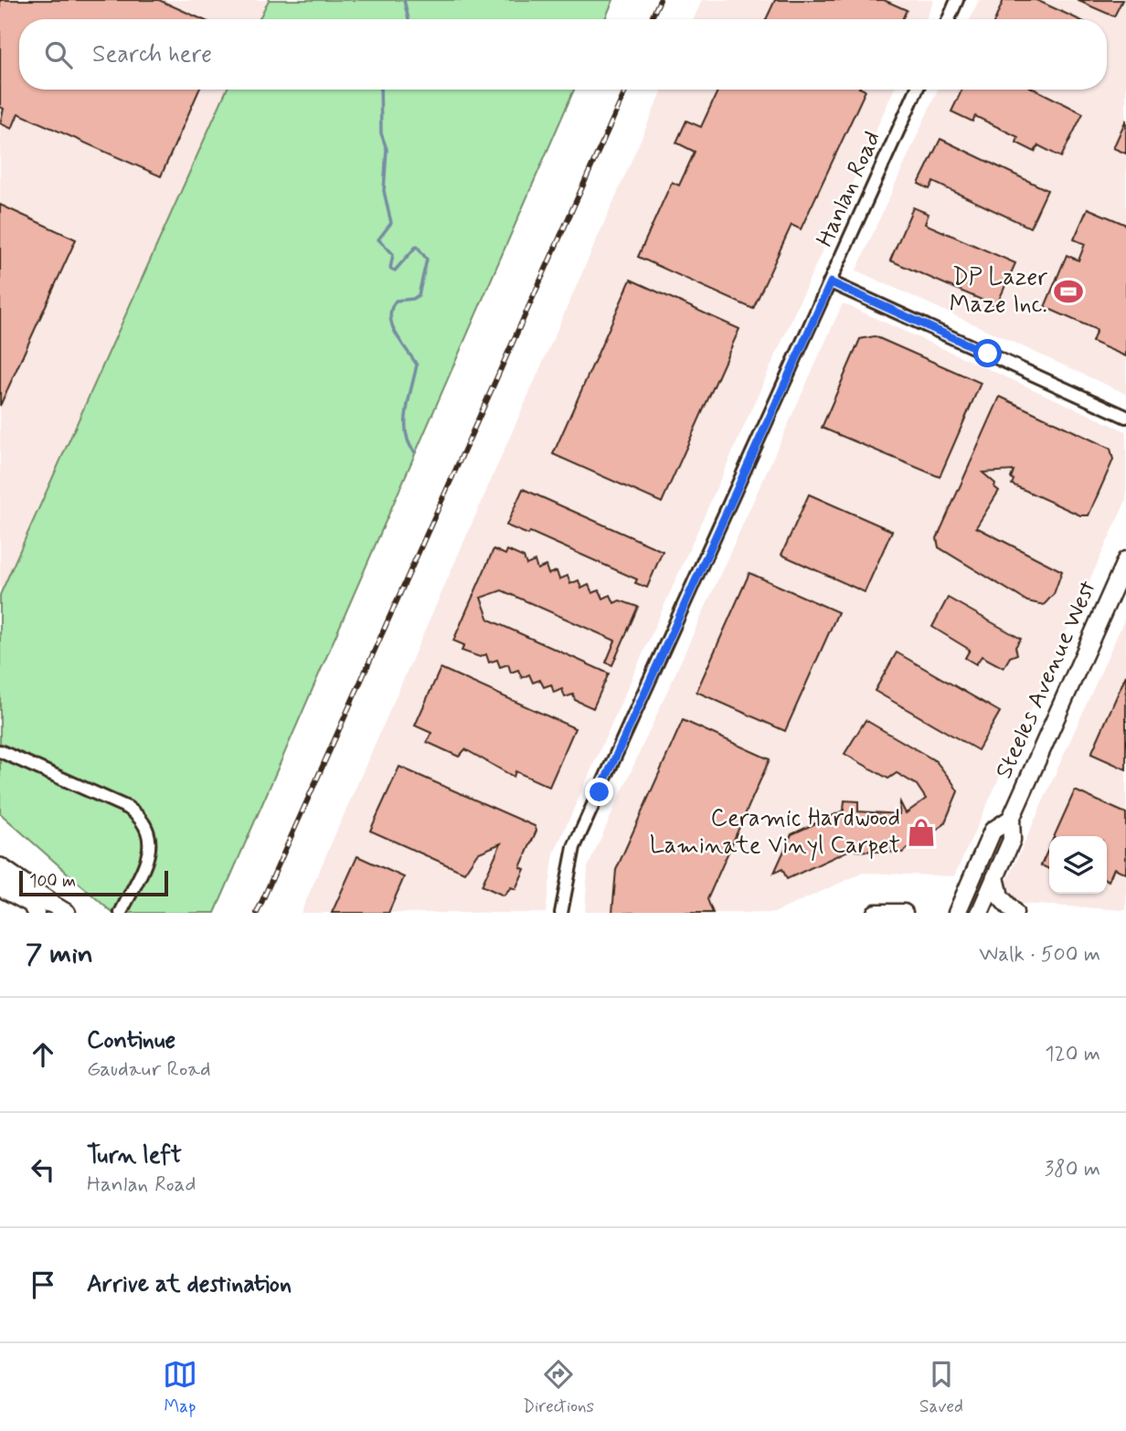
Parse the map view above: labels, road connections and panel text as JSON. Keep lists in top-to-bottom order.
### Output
{
  "streets": {
    "main road": ["Steeles Avenue West"],
    "street": ["Hanlan Road"]
  },
  "places": {
    "sports": ["DP Lazer Maze Inc."],
    "shop": ["Ceramic Hardwood Laminate Vinyl Carpet"]
  },
  "scale_bar": "100 m",
  "page": {
    "search": "Search here",
    "scale": "100 m",
    "heading": ["7 min", "Walk · 500 m"],
    "list": [
      ["Continue", "Gaudaur Road", "120 m"],
      ["Turn left", "Hanlan Road", "380 m"],
      "Arrive at destination"
    ],
    "nav": ["Map", "Directions", "Saved"]
  }
}
